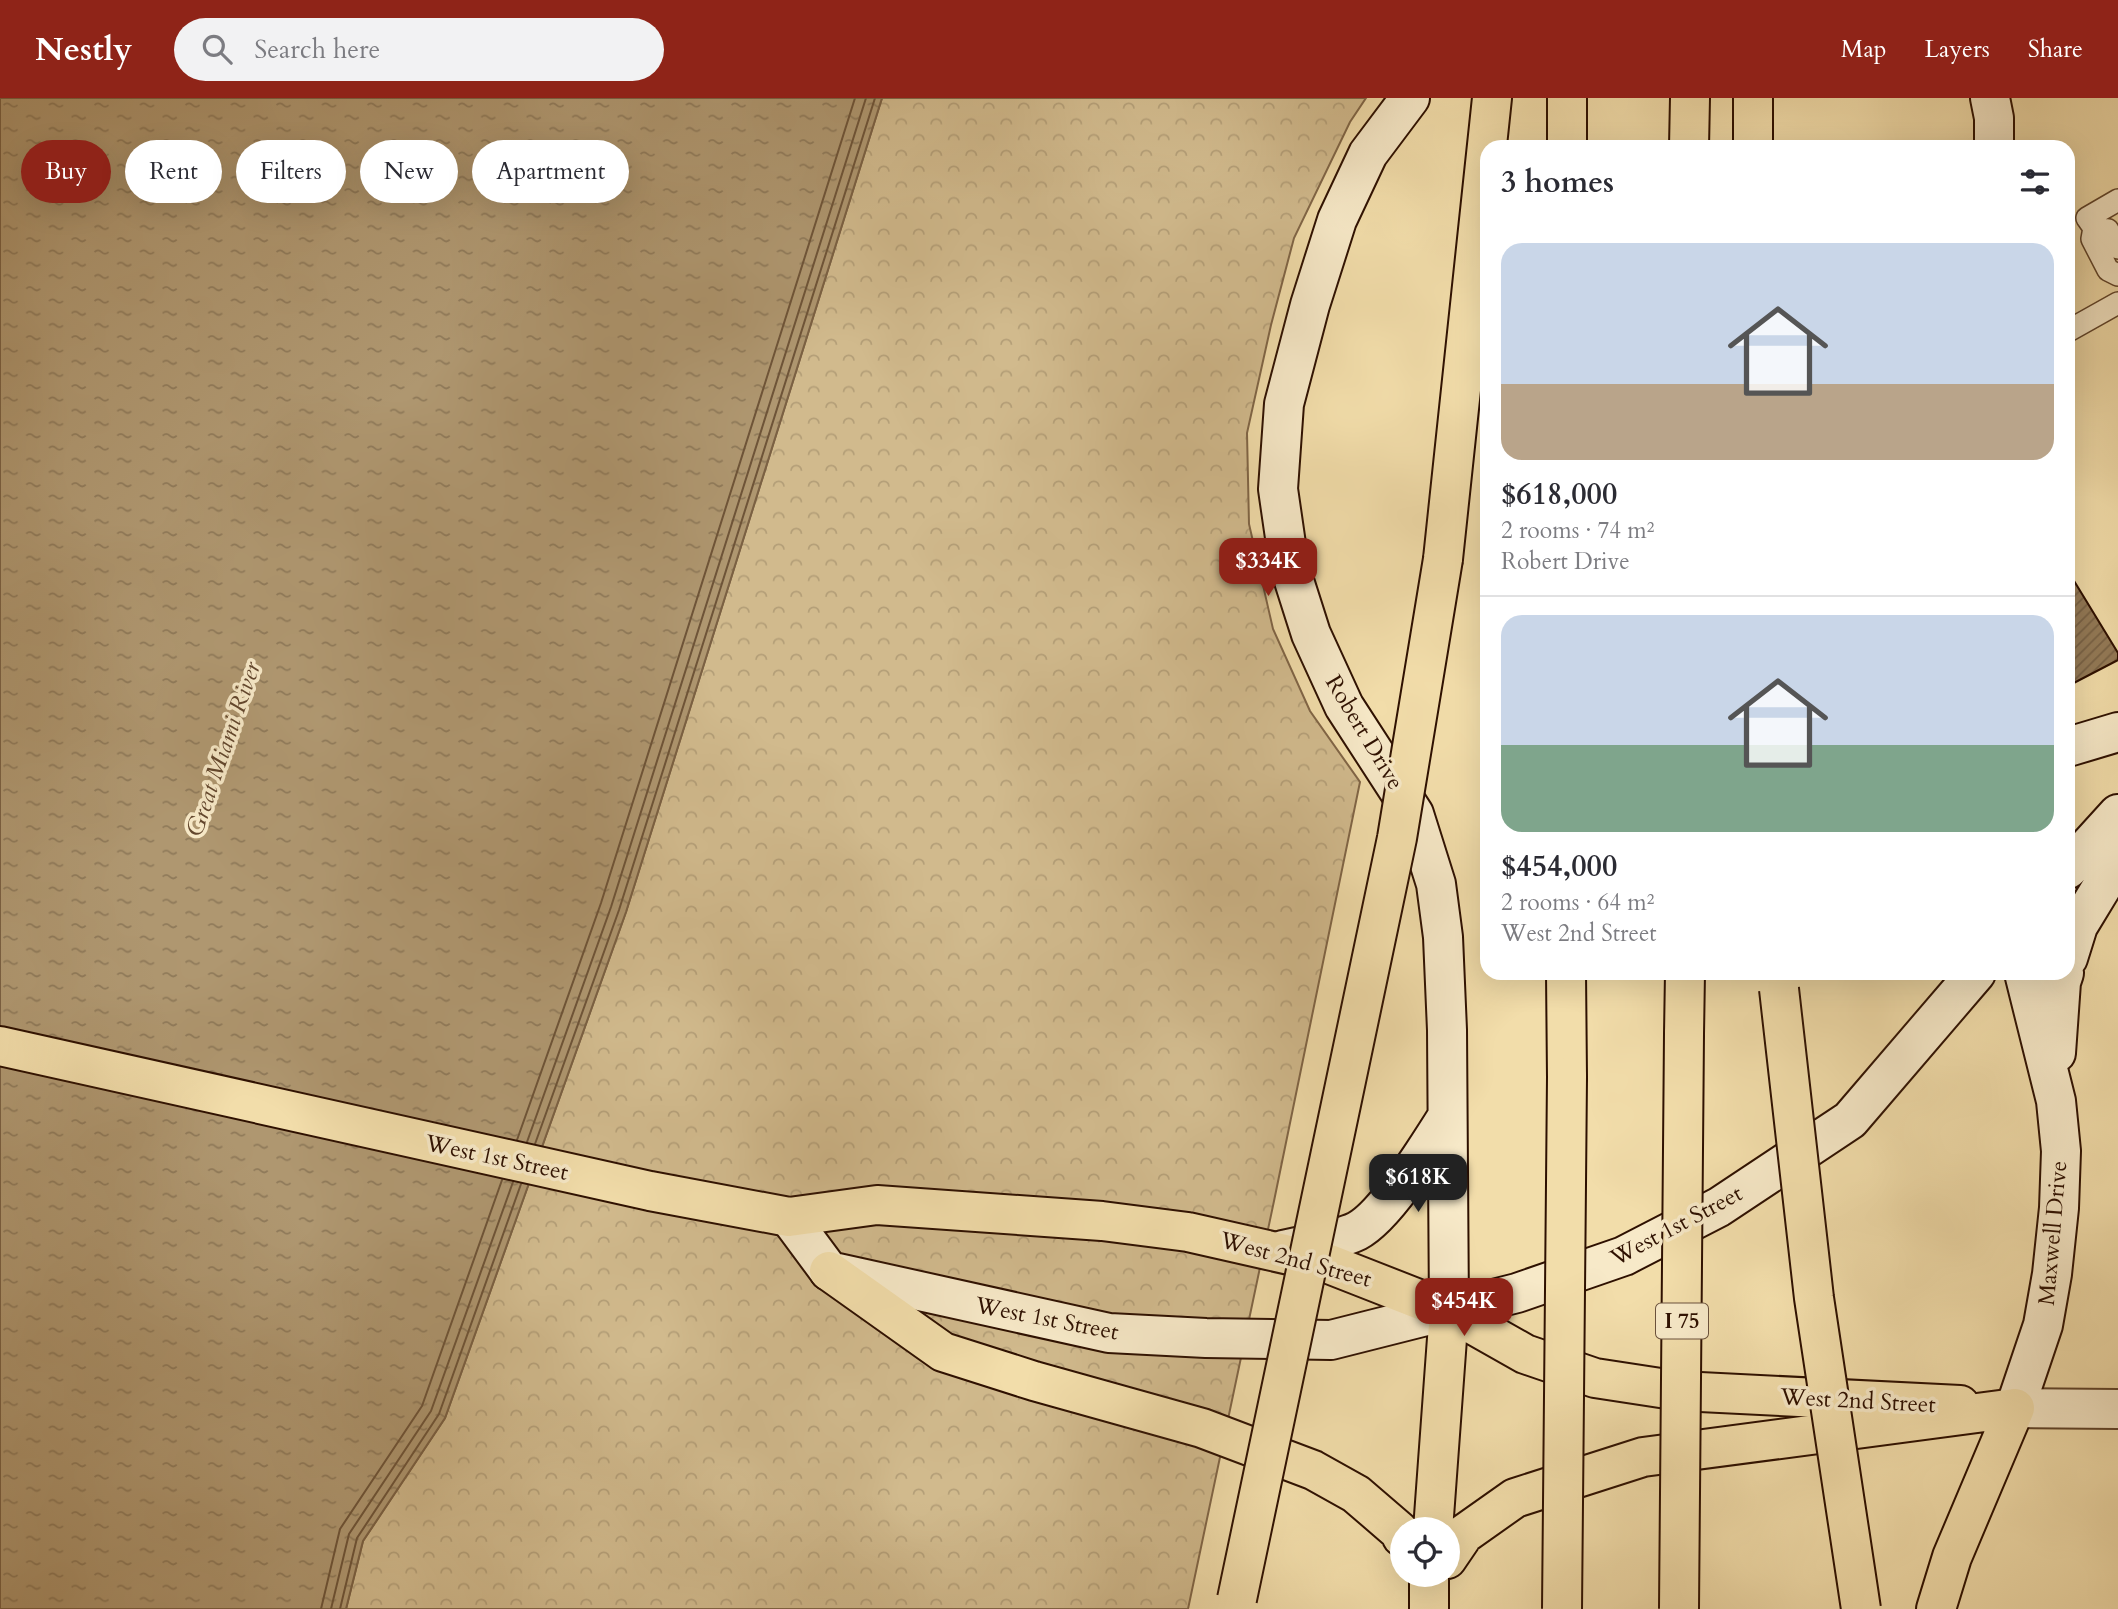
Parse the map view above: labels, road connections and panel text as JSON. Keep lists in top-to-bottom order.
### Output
{
  "streets": {
    "main road": [
      "Robert Drive",
      "West 1st Street",
      "Maxwell Drive",
      "West 2nd Street",
      "I 75"
    ]
  },
  "crossings": [
    ["Robert Drive", "West 1st Street"],
    ["Robert Drive", "West 2nd Street"],
    ["West 1st Street", "West 2nd Street"],
    ["Maxwell Drive", "West 2nd Street"]
  ],
  "water": ["Great Miami River"],
  "page": {
    "header": "Nestly",
    "search": "Search here",
    "nav": ["Map", "Layers", "Share"],
    "chip": [
      "Buy",
      "Rent",
      "Filters",
      "New",
      "Apartment"
    ],
    "heading": "3 homes",
    "list": [
      {
        "name": "$618,000",
        "note": "2 rooms · 74 m² · Robert Drive"
      },
      {
        "name": "$454,000",
        "note": "2 rooms · 64 m² · West 2nd Street"
      }
    ],
    "price": ["$334K", "$618K", "$454K"]
  }
}
